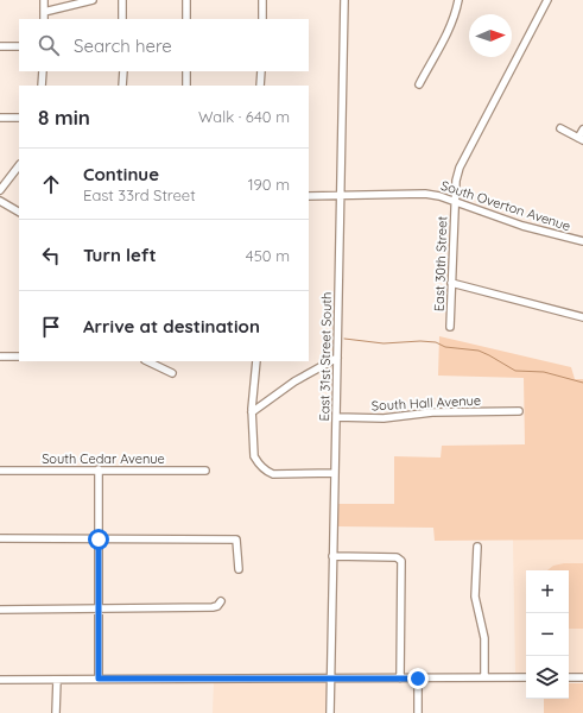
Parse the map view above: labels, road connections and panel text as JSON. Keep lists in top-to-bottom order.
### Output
{
  "streets": {
    "street": [
      "South Overton Avenue",
      "East 30th Street",
      "East 31st Street South",
      "South Hall Avenue",
      "South Cedar Avenue"
    ]
  },
  "crossings": [
    ["South Overton Avenue", "East 30th Street"],
    ["South Overton Avenue", "East 31st Street South"],
    ["East 31st Street South", "South Hall Avenue"]
  ],
  "north": "right",
  "page": {
    "search": "Search here",
    "heading": ["8 min", "Walk · 640 m"],
    "list": [
      ["Continue", "East 33rd Street", "190 m"],
      ["Turn left", "450 m"],
      "Arrive at destination"
    ],
    "map_buttons": ["+", "−"]
  }
}
